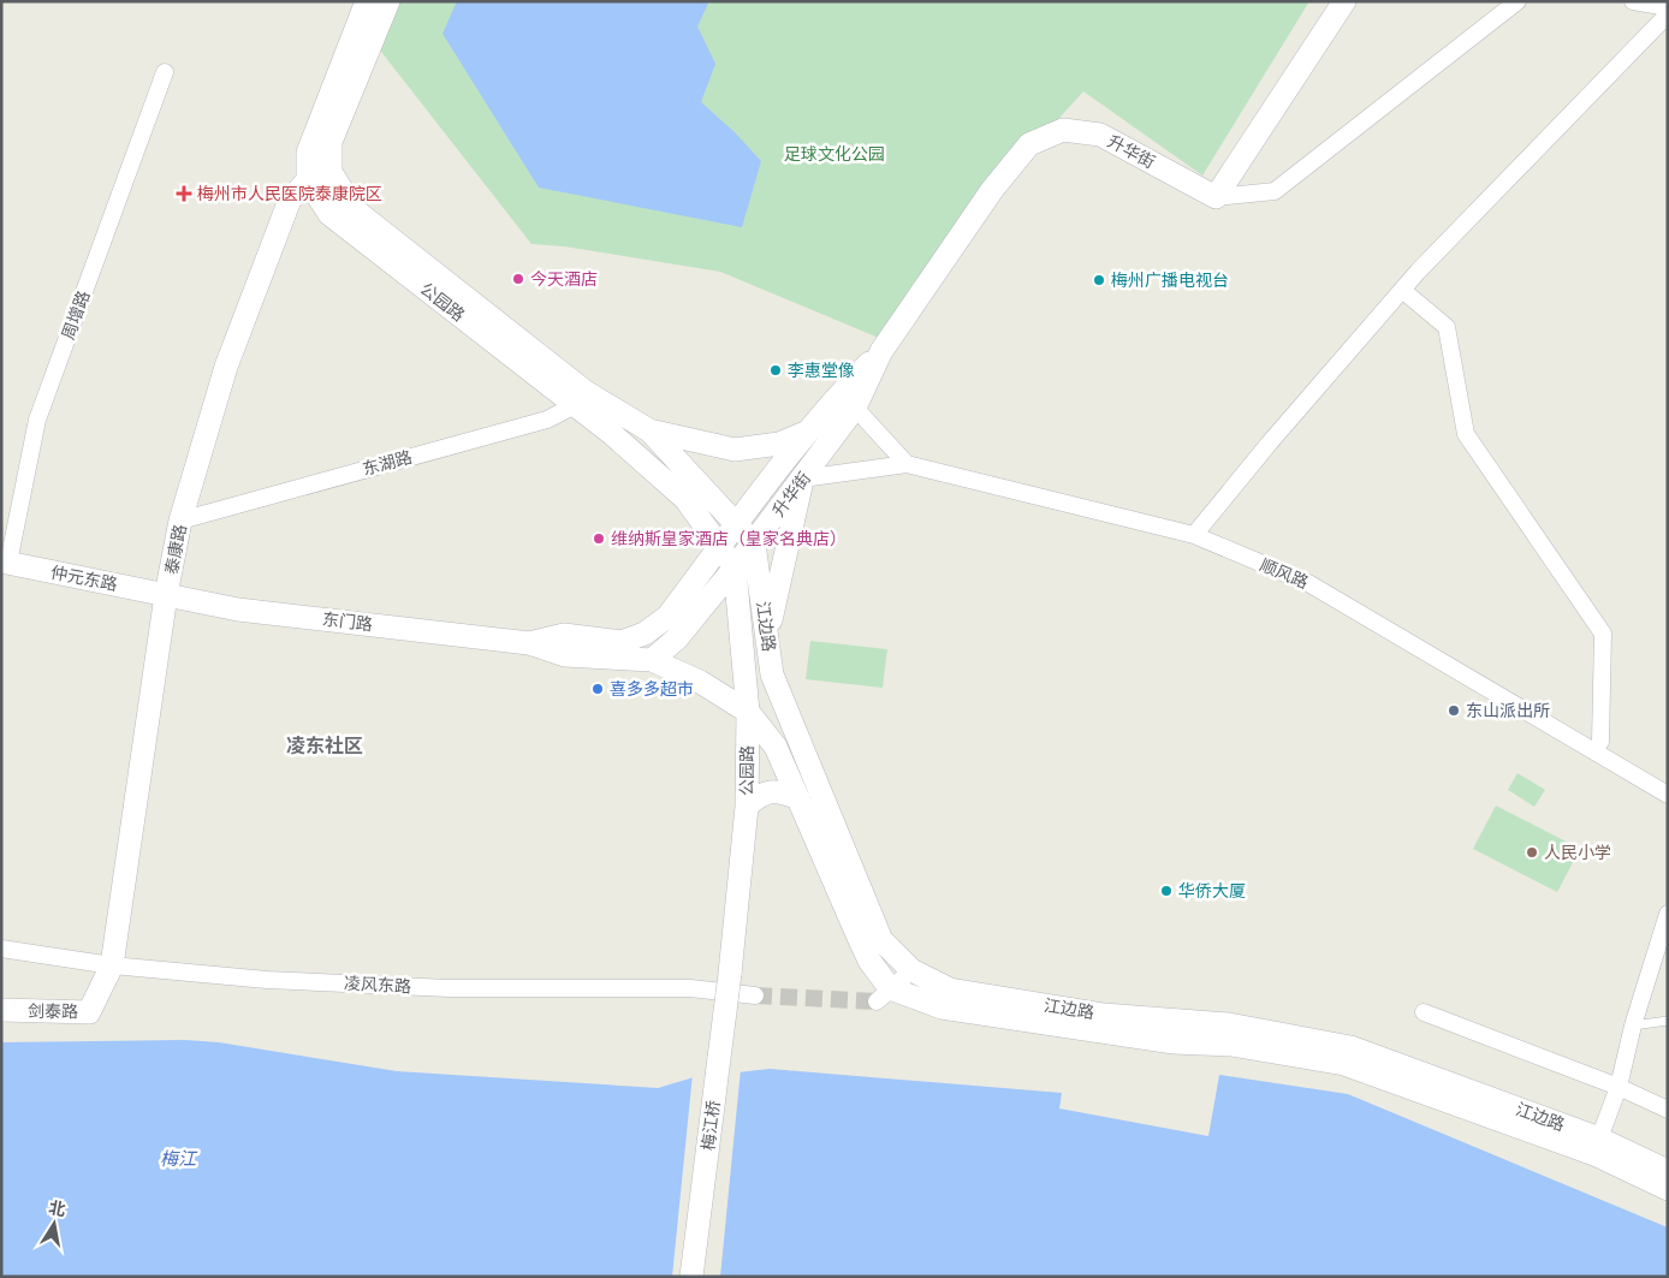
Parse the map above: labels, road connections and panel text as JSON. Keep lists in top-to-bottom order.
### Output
{
  "streets": {
    "main road": [
      "升华街",
      "公园路",
      "泰康路",
      "仲元东路",
      "东门路",
      "江边路",
      "剑泰路",
      "梅江桥"
    ],
    "street": [
      "周增路",
      "东湖路",
      "顺风路",
      "凌风东路"
    ]
  },
  "crossings": [
    ["升华街", "公园路"],
    ["升华街", "顺风路"],
    ["升华街", "东门路"],
    ["升华街", "江边路"],
    ["公园路", "东湖路"],
    ["公园路", "泰康路"],
    ["公园路", "东门路"],
    ["公园路", "江边路"],
    ["公园路", "梅江桥"],
    ["周增路", "仲元东路"],
    ["东湖路", "泰康路"],
    ["泰康路", "仲元东路"],
    ["泰康路", "东门路"],
    ["泰康路", "凌风东路"],
    ["泰康路", "剑泰路"],
    ["仲元东路", "东门路"],
    ["凌风东路", "剑泰路"]
  ],
  "districts": ["凌东社区"],
  "water": ["梅江"],
  "parks": ["足球文化公园"],
  "places": {
    "health": ["梅州市人民医院泰康院区"],
    "other": [
      "今天酒店",
      "梅州广播电视台",
      "李惠堂像",
      "维纳斯皇家酒店（皇家名典店）",
      "喜多多超市",
      "东山派出所",
      "人民小学",
      "华侨大厦"
    ]
  },
  "north": "top"
}
